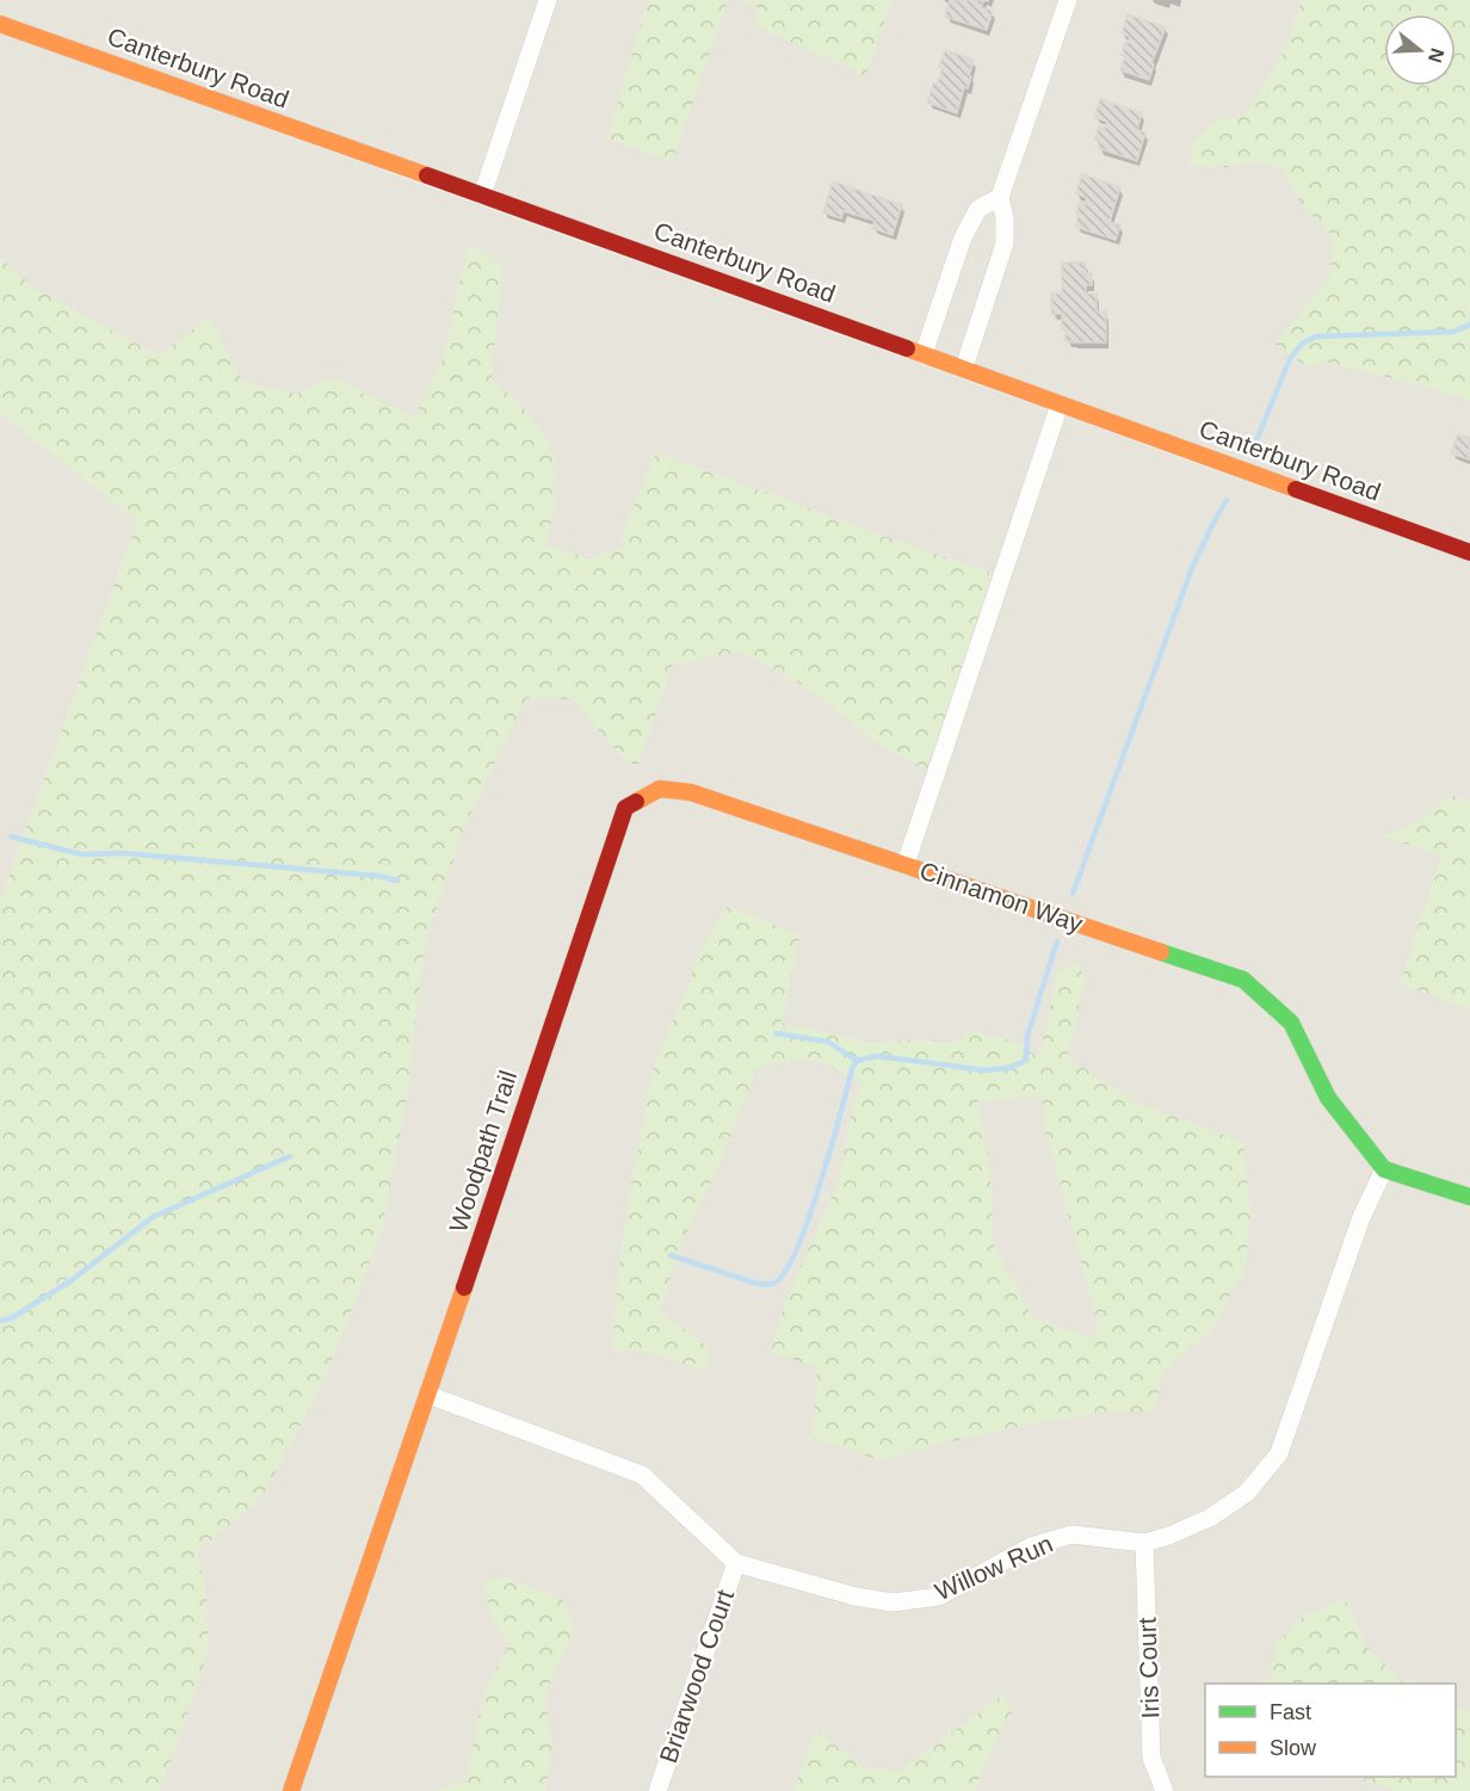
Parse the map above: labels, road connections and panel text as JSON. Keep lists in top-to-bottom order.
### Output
{
  "streets": {
    "street": [
      "Canterbury Road",
      "Cinnamon Way",
      "Woodpath Trail",
      "Willow Run",
      "Iris Court",
      "Briarwood Court"
    ]
  },
  "crossings": [
    ["Canterbury Road", "Cinnamon Way"],
    ["Cinnamon Way", "Woodpath Trail"],
    ["Cinnamon Way", "Willow Run"],
    ["Woodpath Trail", "Willow Run"],
    ["Willow Run", "Iris Court"],
    ["Willow Run", "Briarwood Court"]
  ],
  "legend": ["Fast", "Slow"],
  "north": "right"
}
